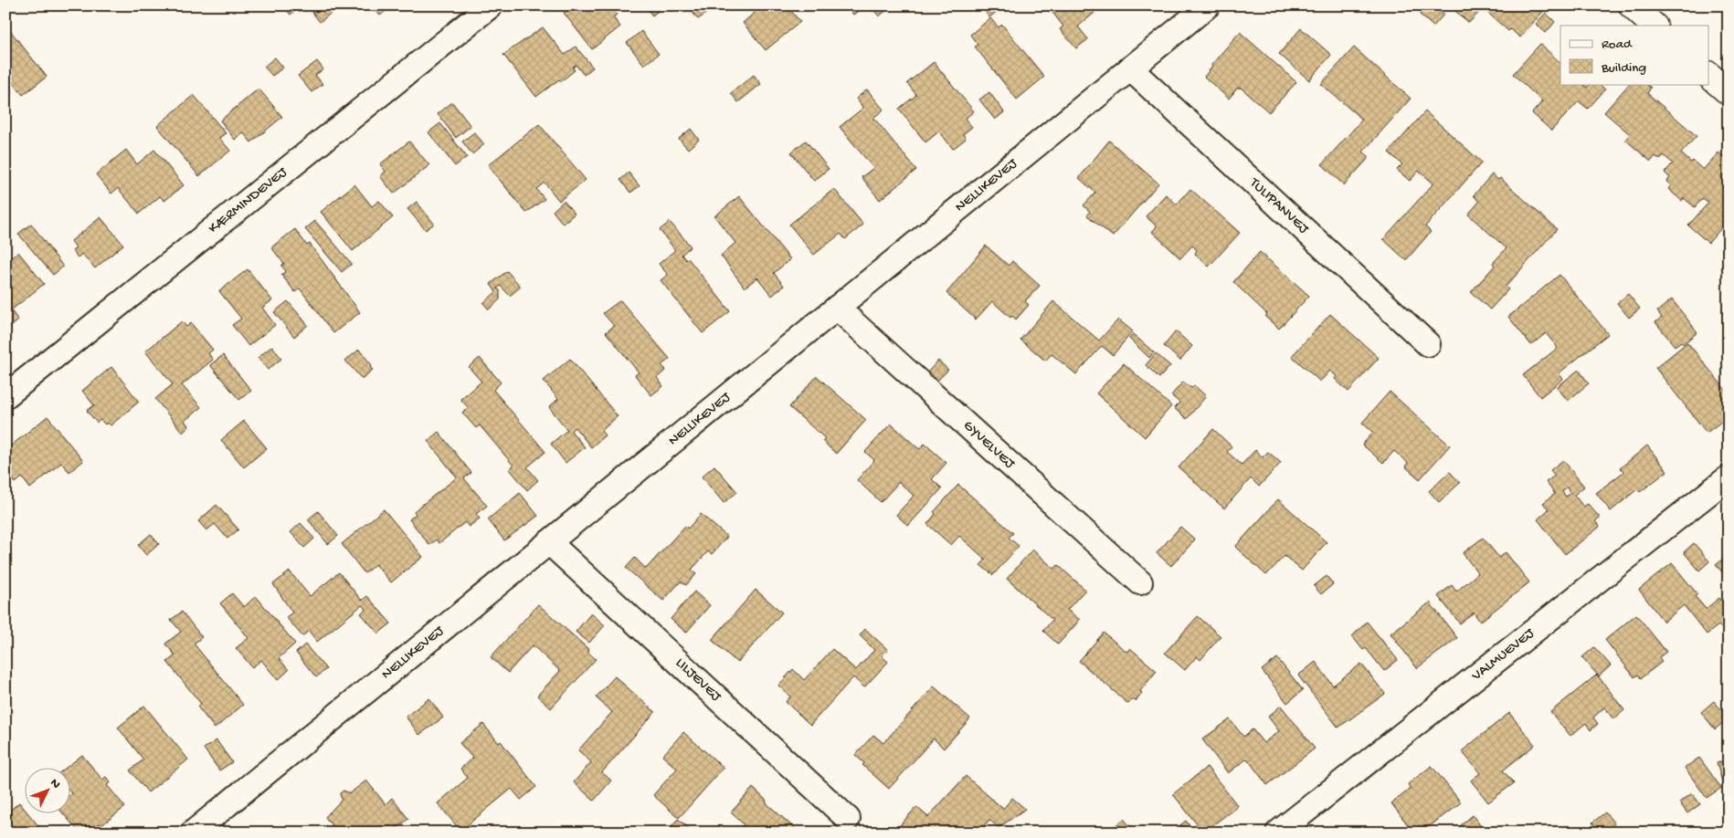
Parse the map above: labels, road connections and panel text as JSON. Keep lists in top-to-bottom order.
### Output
{
  "streets": {
    "street": [
      "NELLIKEVEJ",
      "KÆRMINDEVEJ",
      "TULIPANVEJ",
      "GYVELVEJ",
      "VALMUEVEJ",
      "LILJEVEJ"
    ]
  },
  "crossings": [
    ["NELLIKEVEJ", "TULIPANVEJ"],
    ["NELLIKEVEJ", "GYVELVEJ"],
    ["NELLIKEVEJ", "LILJEVEJ"]
  ],
  "legend": ["Road", "Building"],
  "north": "top right"
}
